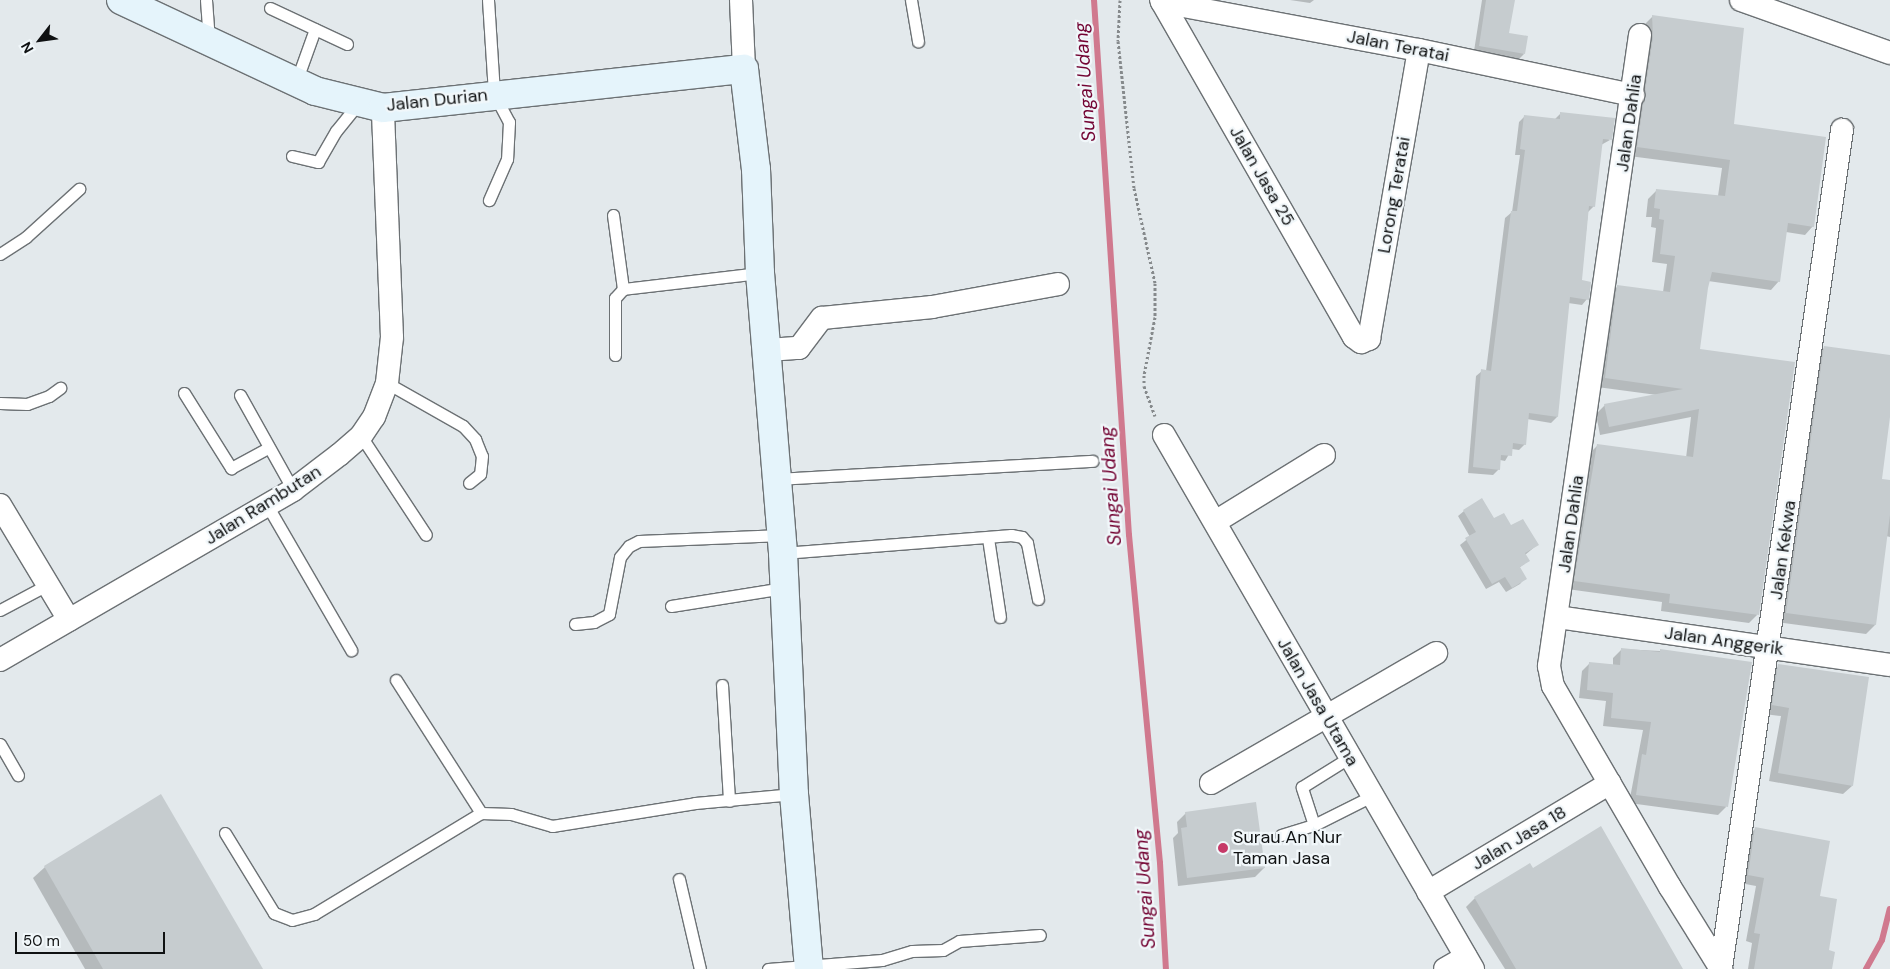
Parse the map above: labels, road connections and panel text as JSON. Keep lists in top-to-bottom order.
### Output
{
  "streets": {
    "street": [
      "Jalan Teratai",
      "Jalan Durian",
      "Jalan Dahlia",
      "Jalan Jasa 25",
      "Lorong Teratai",
      "Jalan Rambutan",
      "Jalan Kekwa",
      "Jalan Anggerik",
      "Jalan Jasa Utama",
      "Jalan Jasa 18"
    ]
  },
  "crossings": [
    ["Jalan Teratai", "Jalan Dahlia"],
    ["Jalan Teratai", "Jalan Jasa 25"],
    ["Jalan Teratai", "Lorong Teratai"],
    ["Jalan Durian", "Jalan Rambutan"],
    ["Jalan Dahlia", "Jalan Kekwa"],
    ["Jalan Dahlia", "Jalan Anggerik"],
    ["Jalan Dahlia", "Jalan Jasa 18"],
    ["Jalan Jasa 25", "Lorong Teratai"],
    ["Jalan Kekwa", "Jalan Anggerik"],
    ["Jalan Jasa Utama", "Jalan Jasa 18"]
  ],
  "water": ["Sungai Udang"],
  "places": ["Surau An Nur Taman Jasa"],
  "scale_bar": "50 m",
  "north": "bottom left"
}
